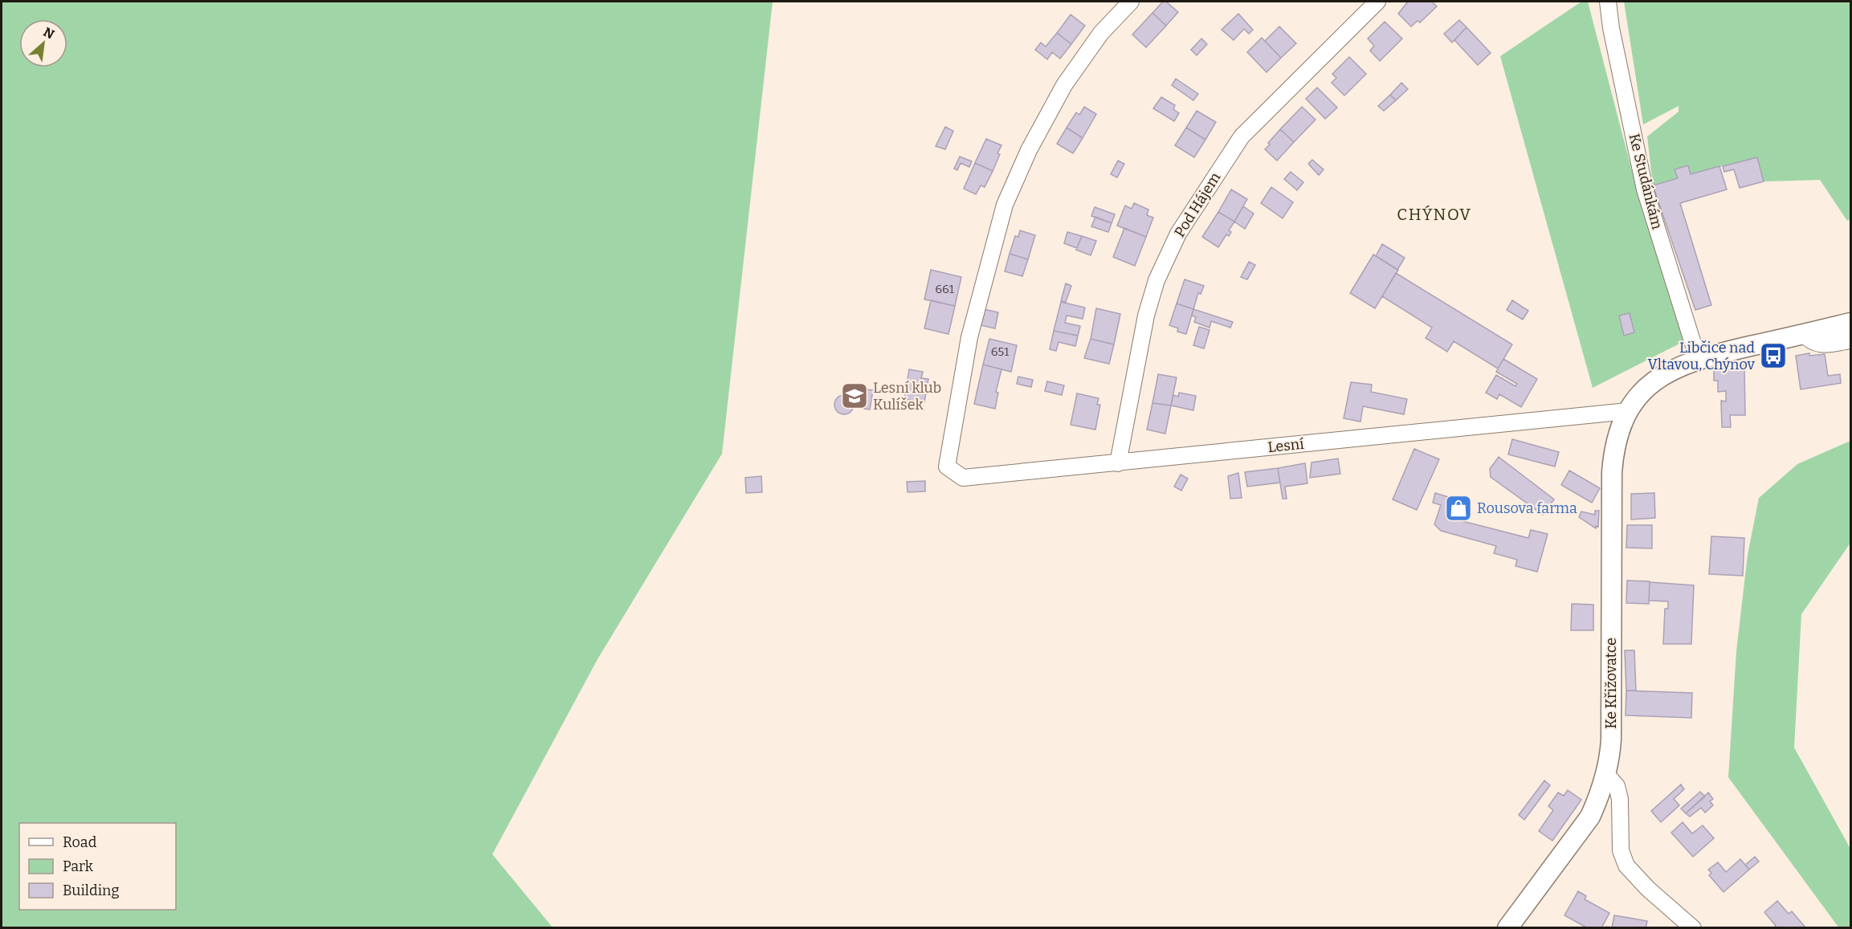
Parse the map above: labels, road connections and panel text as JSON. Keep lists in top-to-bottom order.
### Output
{
  "streets": {
    "street": [
      "Ke Studánkám",
      "Pod Hájem",
      "Lesní",
      "Ke Křižovatce"
    ]
  },
  "crossings": [
    ["Ke Studánkám", "Ke Křižovatce"],
    ["Pod Hájem", "Lesní"],
    ["Lesní", "Ke Křižovatce"]
  ],
  "districts": ["CHÝNOV"],
  "places": {
    "bus stop": ["Libčice nad Vltavou, Chýnov"],
    "school or university": ["Lesní klub Kulíšek"],
    "shop": ["Rousova farma"]
  },
  "house_numbers": ["661", "651"],
  "legend": ["Road", "Park", "Building"],
  "north": "top right"
}
